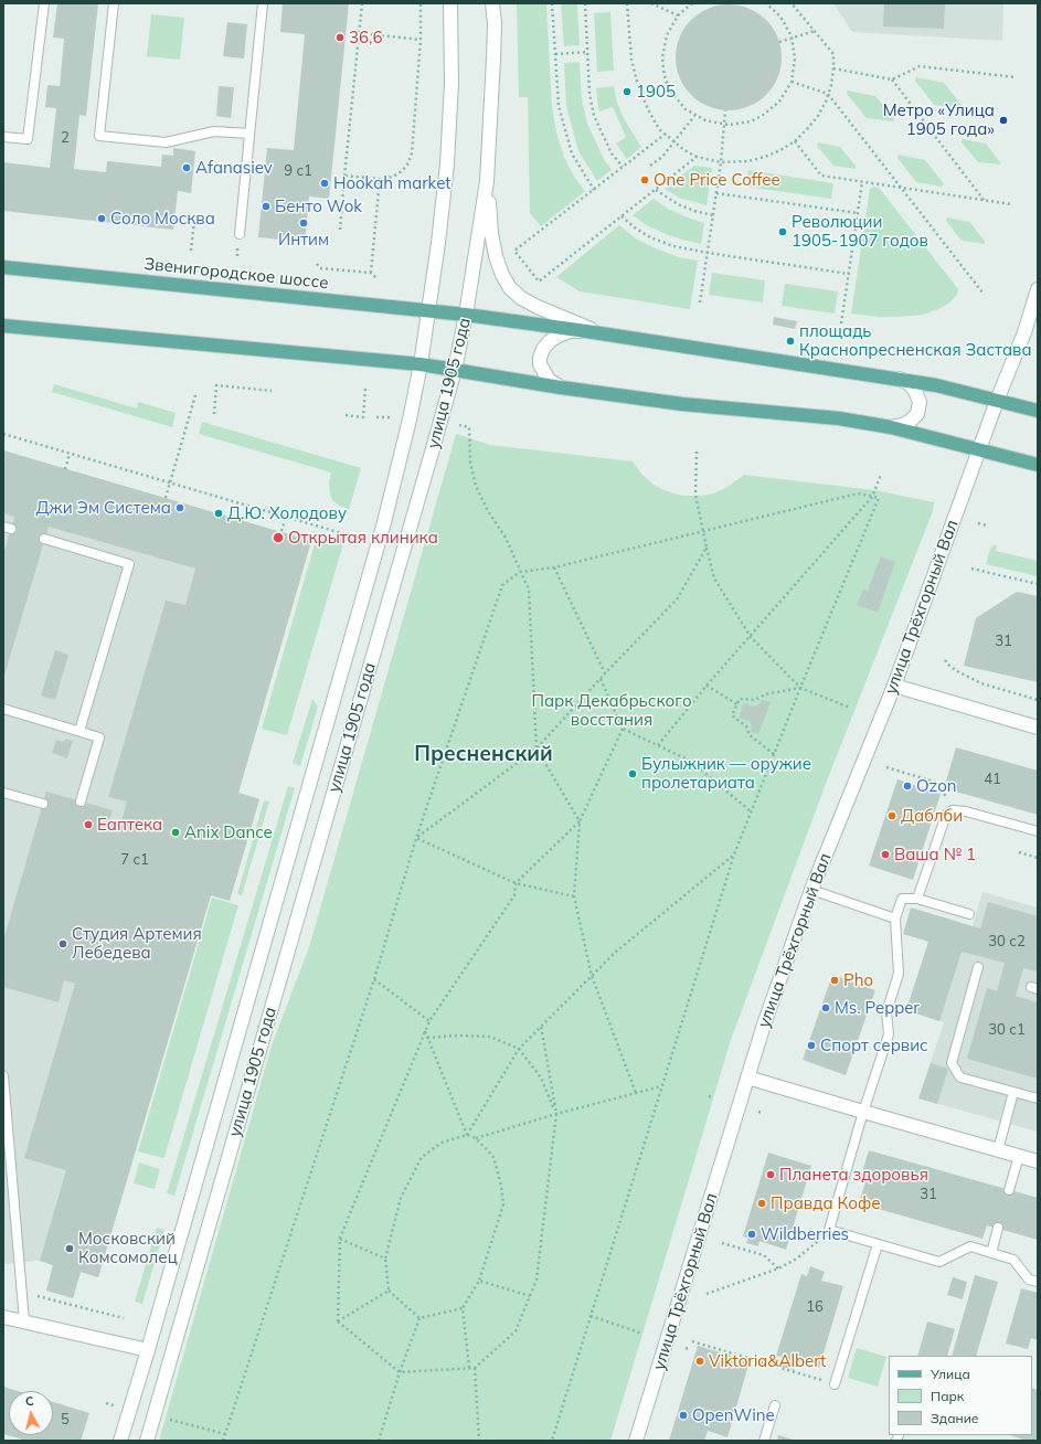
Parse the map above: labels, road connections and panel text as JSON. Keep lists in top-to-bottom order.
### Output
{
  "streets": {
    "main road": ["Звенигородское шоссе", "улица 1905 года", "улица Трёхгорный Вал"]
  },
  "crossings": [
    ["Звенигородское шоссе", "улица 1905 года"]
  ],
  "districts": ["Пресненский"],
  "parks": ["Парк Декабрьского восстания"],
  "places": [
    "36,6",
    "1905",
    "Метро «Улица 1905 года»",
    "Afanasiev",
    "One Price Coffee",
    "Hookah market",
    "Бенто Wok",
    "Соло Москва",
    "Интим",
    "Революции 1905-1907 годов",
    "площадь Краснопресненская Застава",
    "Джи Эм Система",
    "Д.Ю. Холодову",
    "Открытая клиника",
    "Булыжник — оружие пролетариата",
    "Ozon",
    "Даблби",
    "Еаптека",
    "Anix Dance",
    "Ваша № 1",
    "Студия Артемия Лебедева",
    "Pho",
    "Ms. Pepper",
    "Спорт сервис",
    "Планета здоровья",
    "Правда Кофе",
    "Wildberries",
    "Московский Комсомолец",
    "Viktoria&Albert",
    "OpenWine"
  ],
  "house_numbers": [
    "2",
    "9 с1",
    "31",
    "41",
    "7 с1",
    "30 с2",
    "30 с1",
    "31",
    "16",
    "5"
  ],
  "legend": ["Улица", "Парк", "Здание"],
  "north": "top"
}
